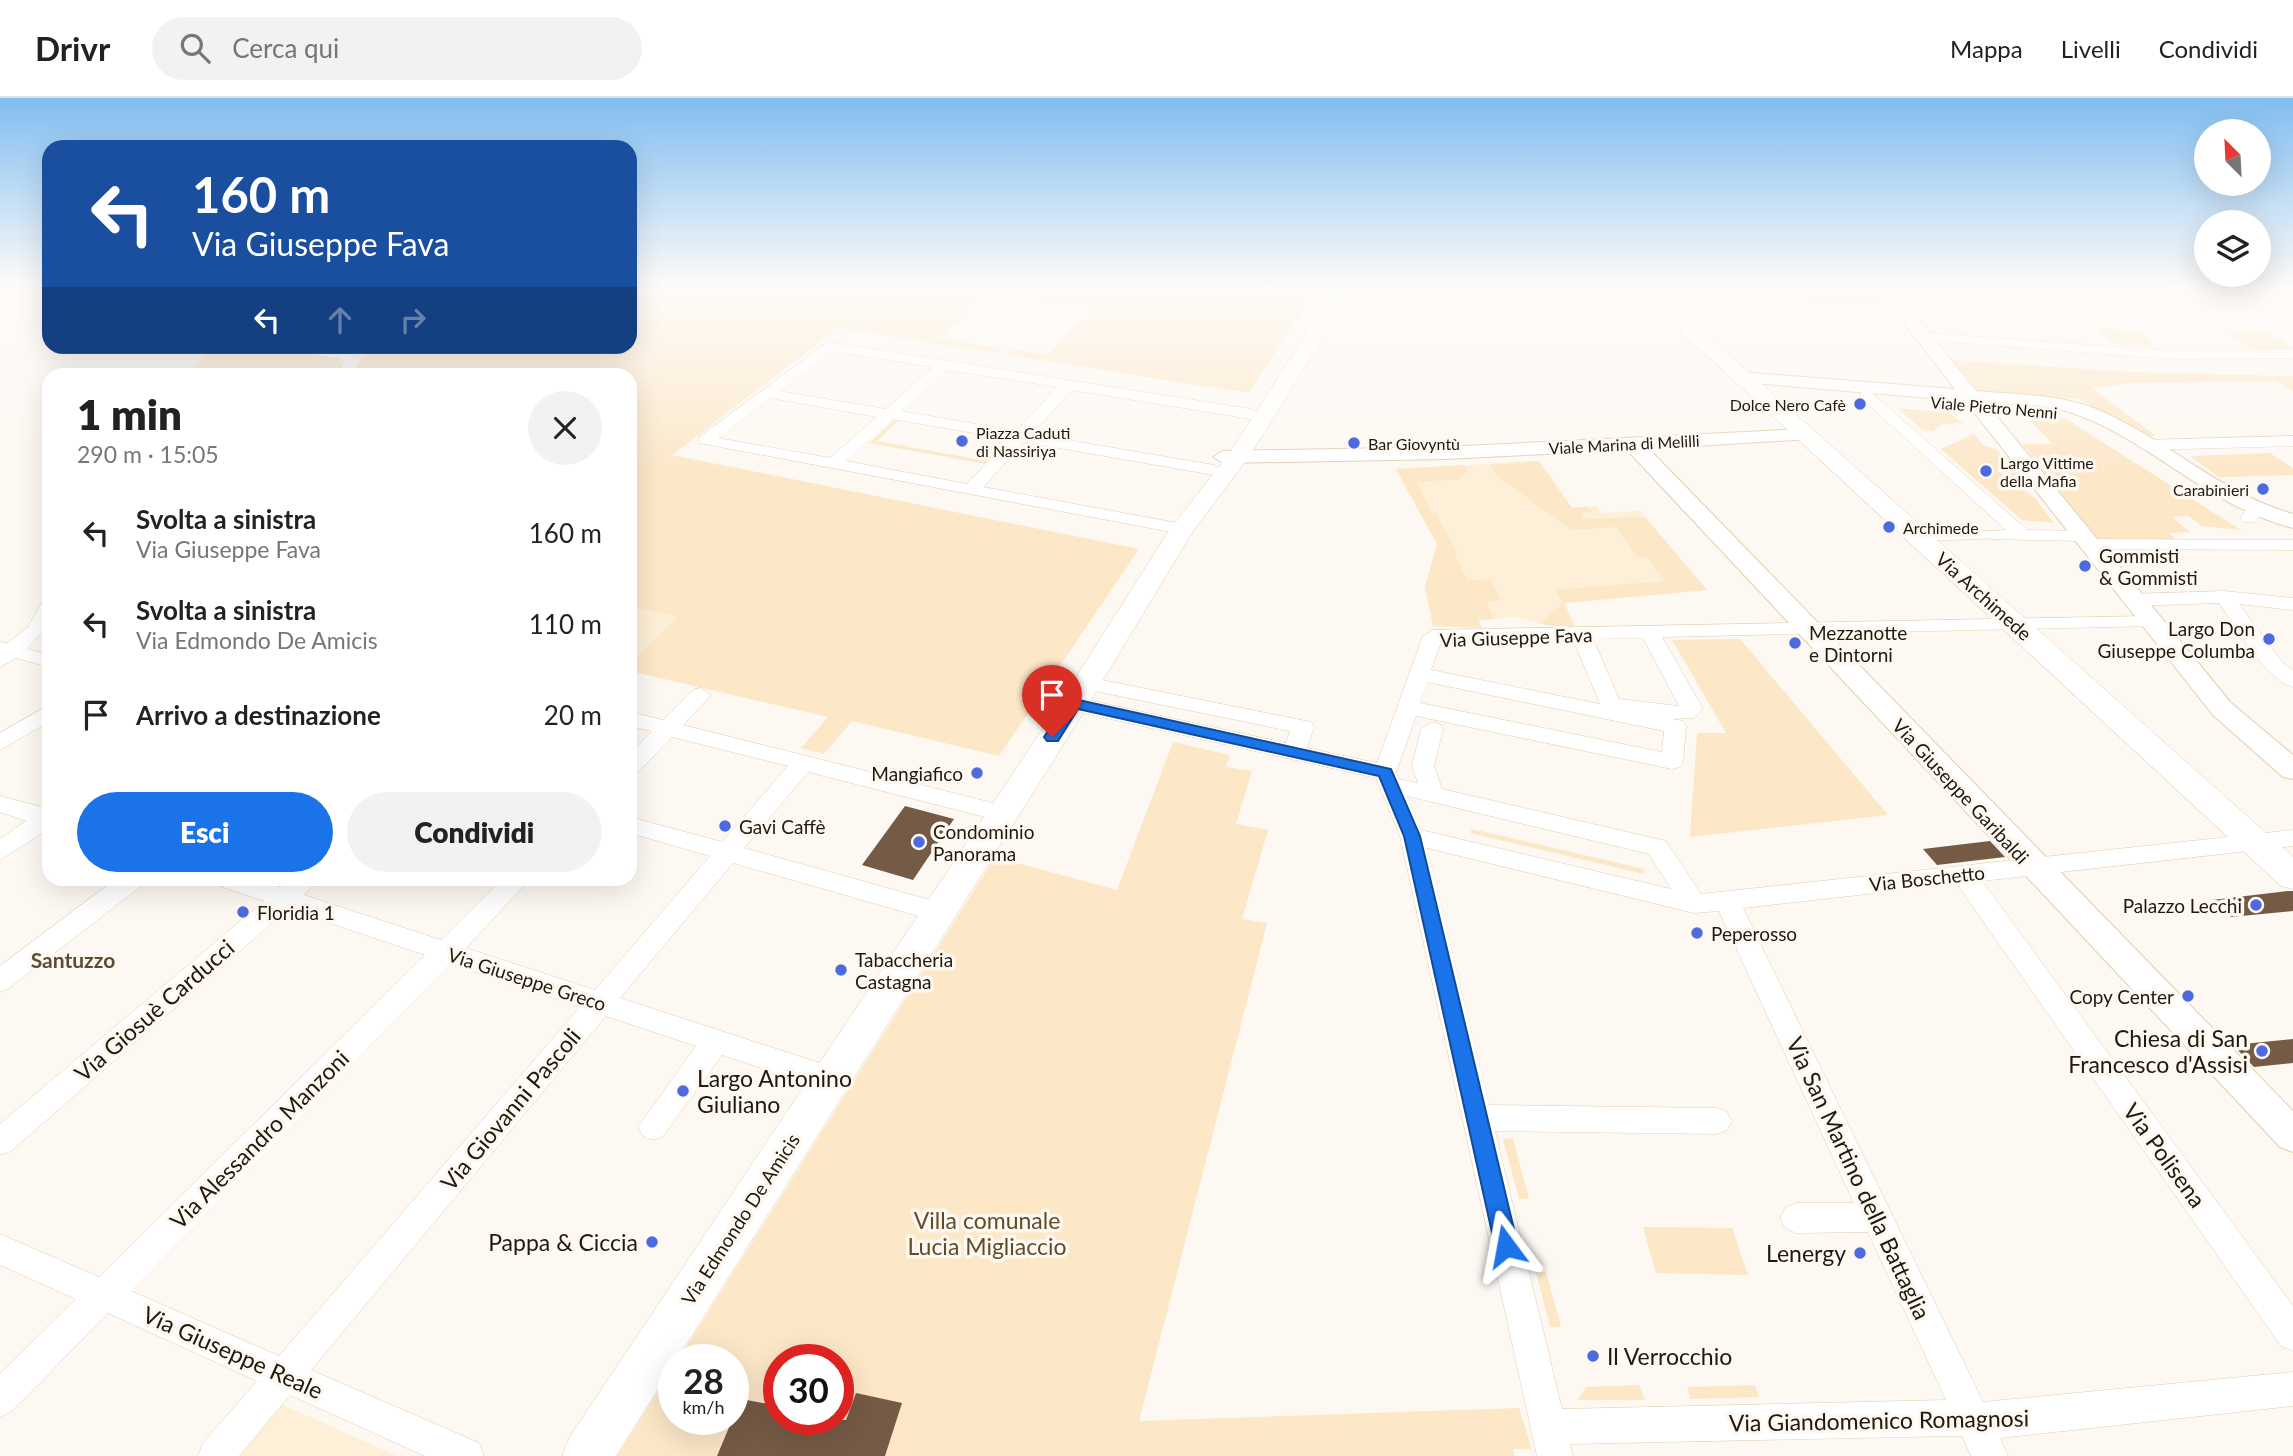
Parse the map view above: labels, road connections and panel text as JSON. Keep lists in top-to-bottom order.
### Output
{
  "streets": {
    "main road": ["Via Archimede", "Via Edmondo De Amicis"],
    "street": [
      "Viale Pietro Nenni",
      "Viale Marina di Melilli",
      "Via Giuseppe Fava",
      "Via Giuseppe Garibaldi",
      "Via Boschetto",
      "Via Giuseppe Greco",
      "Via Giosuè Carducci",
      "Via Giovanni Pascoli",
      "Via Alessandro Manzoni",
      "Via Polisena",
      "Via San Martino della Battaglia",
      "Via Giuseppe Reale",
      "Via Giandomenico Romagnosi"
    ]
  },
  "crossings": [
    ["Viale Pietro Nenni", "Via Archimede"],
    ["Viale Marina di Melilli", "Via Archimede"],
    ["Viale Marina di Melilli", "Via Giuseppe Garibaldi"],
    ["Viale Marina di Melilli", "Via Edmondo De Amicis"],
    ["Via Archimede", "Via Giuseppe Fava"],
    ["Via Archimede", "Via Boschetto"],
    ["Via Giuseppe Fava", "Via Giuseppe Garibaldi"],
    ["Via Giuseppe Garibaldi", "Via Boschetto"],
    ["Via Boschetto", "Via Polisena"],
    ["Via Boschetto", "Via San Martino della Battaglia"],
    ["Via Giuseppe Greco", "Via Giosuè Carducci"],
    ["Via Giuseppe Greco", "Via Giovanni Pascoli"],
    ["Via Giuseppe Greco", "Via Alessandro Manzoni"],
    ["Via Giuseppe Greco", "Via Edmondo De Amicis"],
    ["Via Giovanni Pascoli", "Via Giuseppe Reale"],
    ["Via Alessandro Manzoni", "Via Giuseppe Reale"],
    ["Via San Martino della Battaglia", "Via Giandomenico Romagnosi"]
  ],
  "districts": ["Santuzzo"],
  "parks": ["Villa comunale Lucia Migliaccio"],
  "places": [
    "Dolce Nero Cafè",
    "Piazza Caduti di Nassiriya",
    "Bar Giovyntù",
    "Largo Vittime della Mafia",
    "Carabinieri",
    "Archimede",
    "Gommisti & Gommisti",
    "Largo Don Giuseppe Columba",
    "Mezzanotte e Dintorni",
    "Mangiafico",
    "Gavi Caffè",
    "Condominio Panorama",
    "Palazzo Lecchi",
    "Floridia 1",
    "Peperosso",
    "Tabaccheria Castagna",
    "Copy Center",
    "Chiesa di San Francesco d'Assisi",
    "Largo Antonino Giuliano",
    "Pappa & Ciccia",
    "Lenergy",
    "Il Verrocchio"
  ],
  "north": "top left",
  "page": {
    "header": "Drivr",
    "search": "Cerca qui",
    "nav": ["Mappa", "Livelli", "Condividi"],
    "turn": ["160 m", "Via Giuseppe Fava"],
    "heading": ["1 min", "290 m · 15:05"],
    "list": [
      {
        "name": "Svolta a sinistra",
        "note": "Via Giuseppe Fava",
        "value": "160 m"
      },
      {
        "name": "Svolta a sinistra",
        "note": "Via Edmondo De Amicis",
        "value": "110 m"
      },
      {
        "name": "Arrivo a destinazione",
        "value": "20 m"
      }
    ],
    "buttons": ["Esci", "Condividi"],
    "speed": "28 km/h",
    "limit": "30"
  }
}
